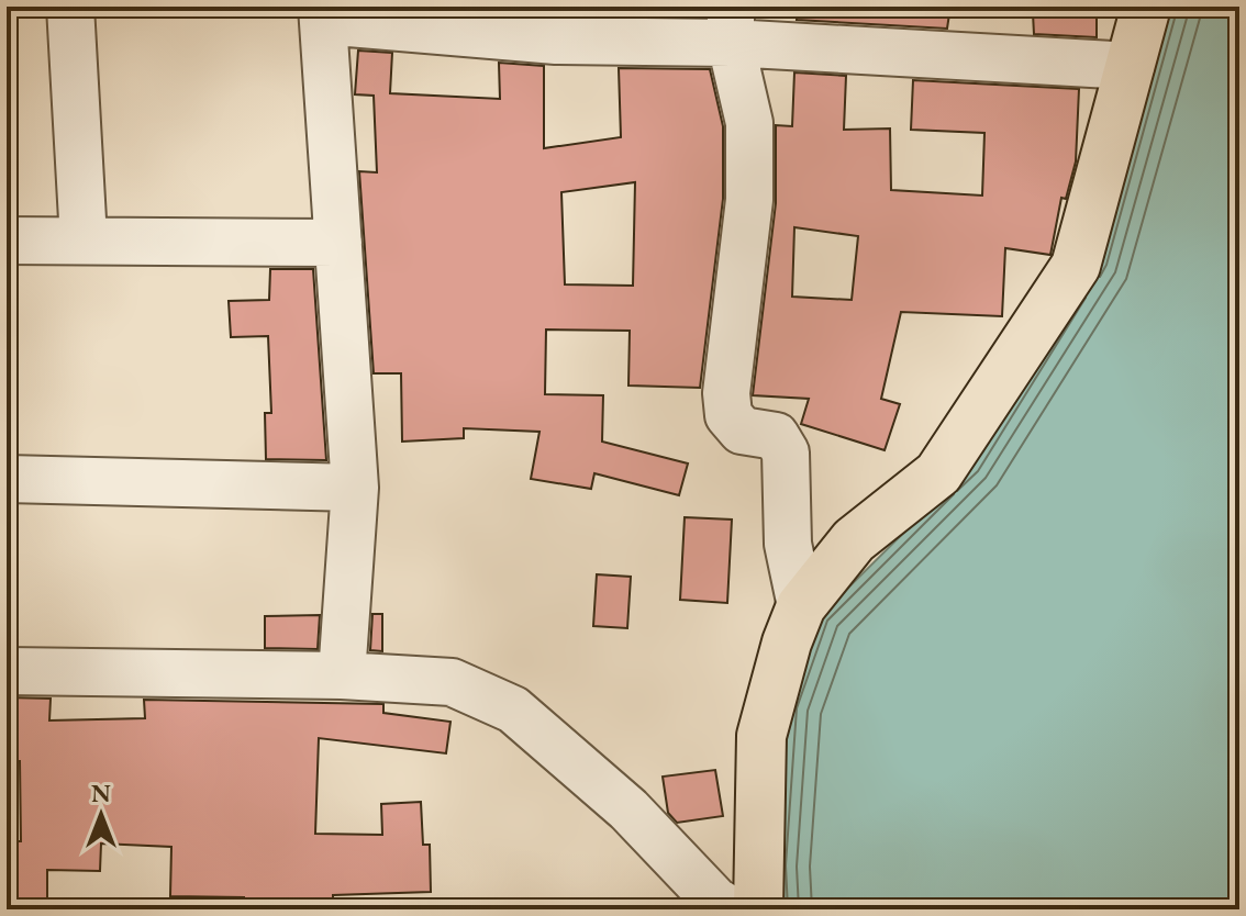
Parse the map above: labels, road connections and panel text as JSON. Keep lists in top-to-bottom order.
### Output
{
  "north": "top"
}
